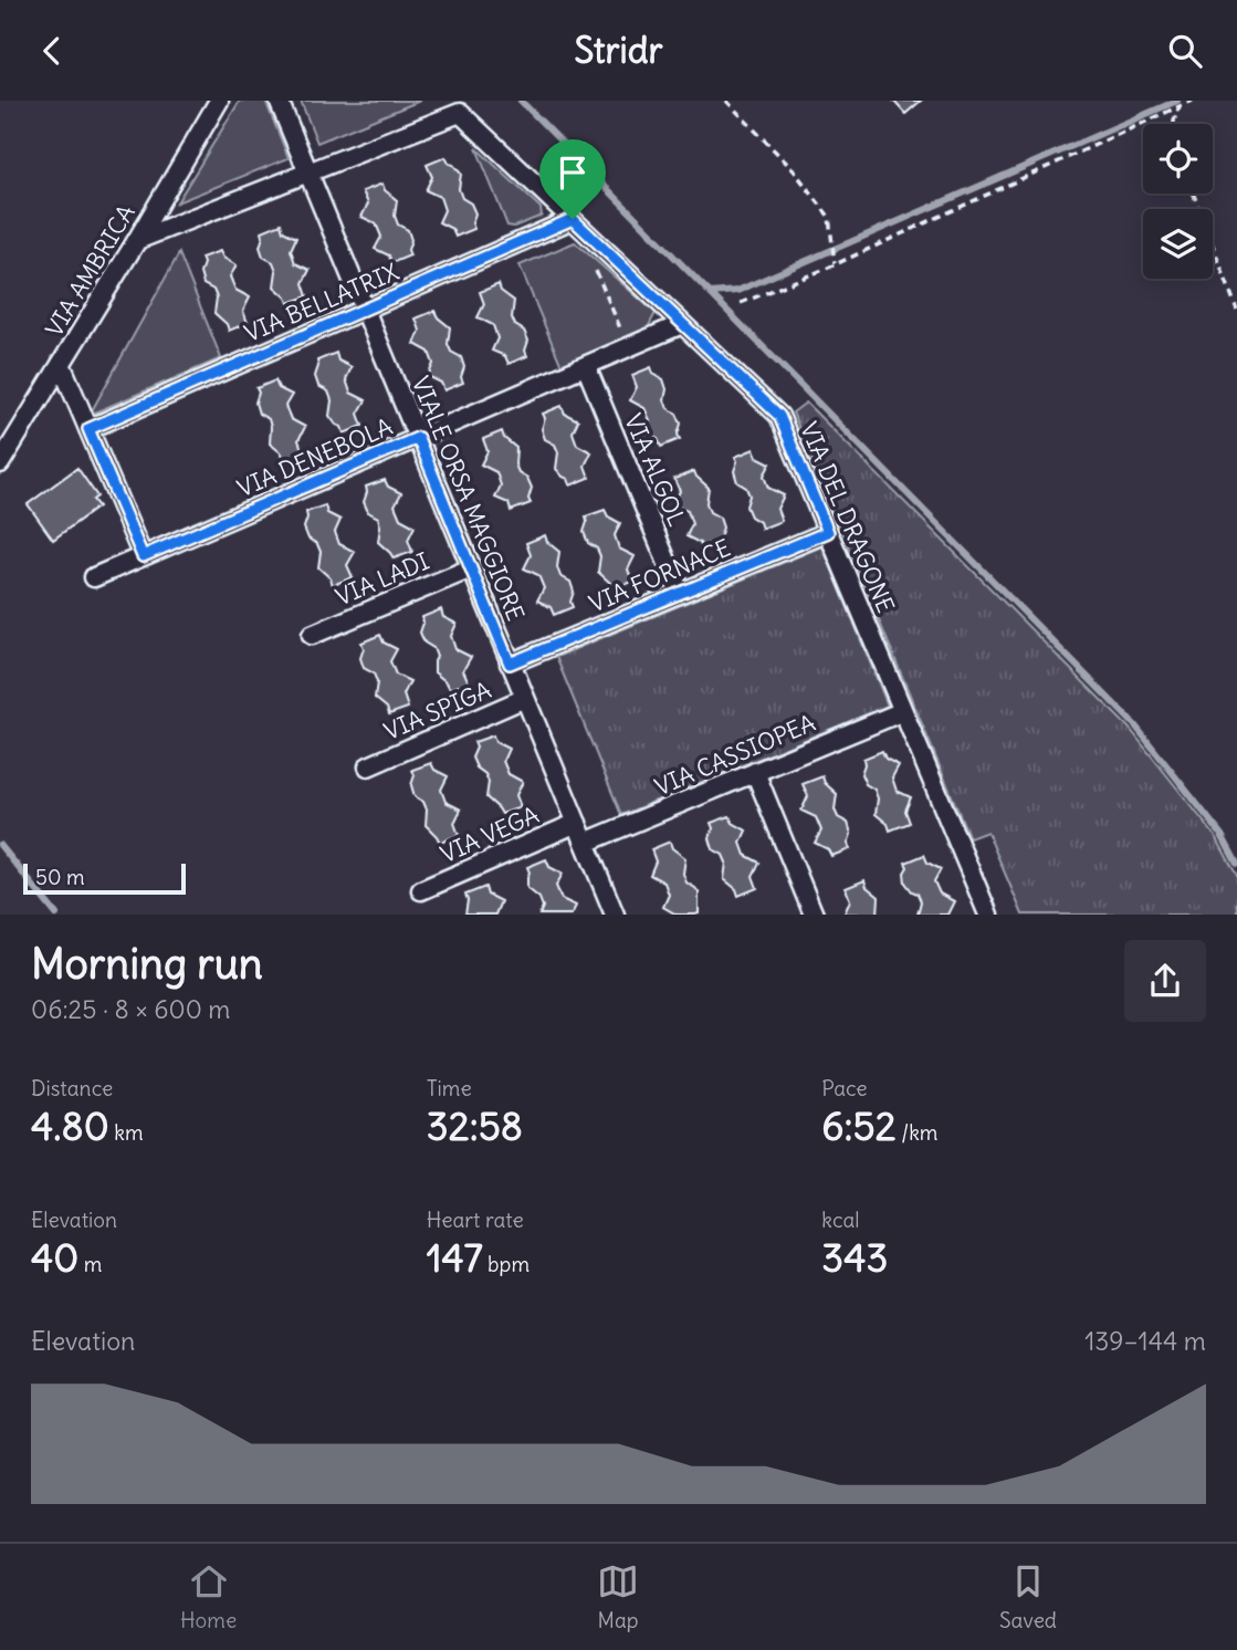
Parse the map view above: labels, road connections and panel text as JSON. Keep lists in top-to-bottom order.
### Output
{
  "streets": {
    "street": [
      "VIA AMBRICA",
      "VIA BELLATRIX",
      "VIA DENEBOLA",
      "VIA ALGOL",
      "VIALE ORSA MAGGIORE",
      "VIA DEL DRAGONE",
      "VIA FORNACE",
      "VIA LADI",
      "VIA SPIGA",
      "VIA CASSIOPEA",
      "VIA VEGA"
    ]
  },
  "crossings": [
    ["VIA BELLATRIX", "VIALE ORSA MAGGIORE"],
    ["VIA BELLATRIX", "VIA DEL DRAGONE"],
    ["VIA DENEBOLA", "VIA ALGOL"],
    ["VIA DENEBOLA", "VIALE ORSA MAGGIORE"],
    ["VIA DENEBOLA", "VIA DEL DRAGONE"],
    ["VIA ALGOL", "VIA FORNACE"],
    ["VIALE ORSA MAGGIORE", "VIA DEL DRAGONE"],
    ["VIALE ORSA MAGGIORE", "VIA FORNACE"],
    ["VIALE ORSA MAGGIORE", "VIA LADI"],
    ["VIALE ORSA MAGGIORE", "VIA SPIGA"],
    ["VIALE ORSA MAGGIORE", "VIA CASSIOPEA"],
    ["VIALE ORSA MAGGIORE", "VIA VEGA"],
    ["VIA DEL DRAGONE", "VIA FORNACE"],
    ["VIA DEL DRAGONE", "VIA CASSIOPEA"]
  ],
  "scale_bar": "50 m",
  "page": {
    "header": "Stridr",
    "scale": "50 m",
    "heading": ["Morning run", "06:25 · 8 × 600 m"],
    "stats": [
      ["Distance", "4.80 km"],
      ["Time", "32:58"],
      ["Pace", "6:52 /km"],
      ["Elevation", "40 m"],
      ["Heart rate", "147 bpm"],
      ["kcal", "343"]
    ],
    "chart": ["Elevation", "139–144 m"],
    "tabs": ["Home", "Map", "Saved"]
  }
}
